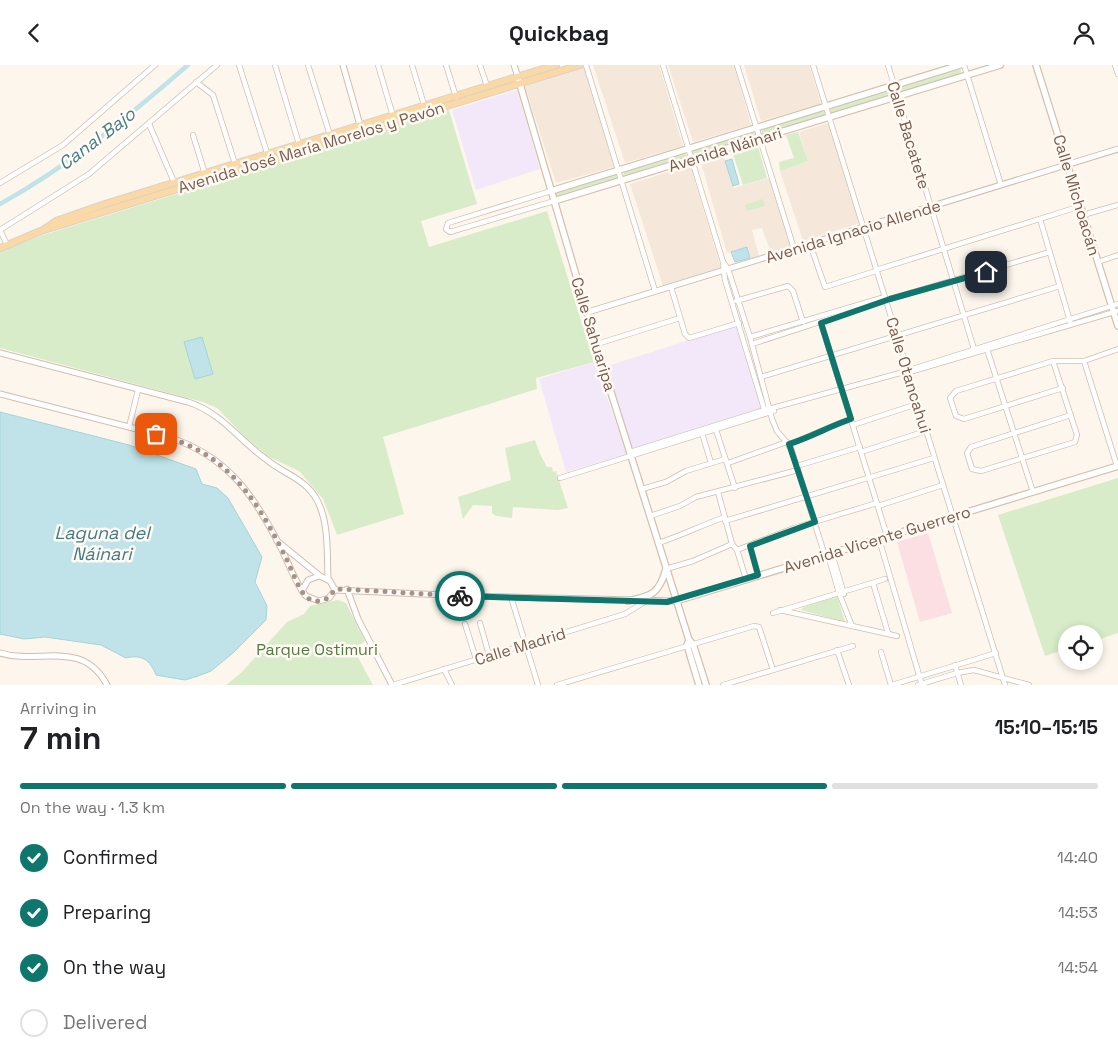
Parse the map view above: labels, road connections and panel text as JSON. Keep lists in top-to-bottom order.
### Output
{
  "streets": {
    "main road": [
      "Avenida José María Morelos y Pavón",
      "Avenida Náinari",
      "Calle Michoacán",
      "Calle Sahuaripa",
      "Avenida Vicente Guerrero"
    ],
    "street": [
      "Calle Bacatete",
      "Avenida Ignacio Allende",
      "Calle Otancahui",
      "Calle Madrid"
    ]
  },
  "crossings": [
    ["Calle Bacatete", "Avenida Náinari"],
    ["Calle Bacatete", "Avenida Ignacio Allende"],
    ["Avenida José María Morelos y Pavón", "Calle Sahuaripa"],
    ["Avenida Náinari", "Calle Sahuaripa"],
    ["Avenida Náinari", "Calle Otancahui"],
    ["Calle Michoacán", "Avenida Ignacio Allende"],
    ["Avenida Ignacio Allende", "Calle Sahuaripa"],
    ["Avenida Ignacio Allende", "Calle Otancahui"],
    ["Calle Sahuaripa", "Avenida Vicente Guerrero"],
    ["Calle Otancahui", "Avenida Vicente Guerrero"],
    ["Avenida Vicente Guerrero", "Calle Madrid"]
  ],
  "water": ["Canal Bajo", "Laguna del Náinari"],
  "parks": ["Parque Ostimuri"],
  "page": {
    "header": "Quickbag",
    "heading": ["7 min", "Arriving in", "15:10–15:15"],
    "bar": "On the way · 1.3 km",
    "list": [
      ["Confirmed", "14:40"],
      ["Preparing", "14:53"],
      ["On the way", "14:54"],
      "Delivered"
    ]
  }
}
